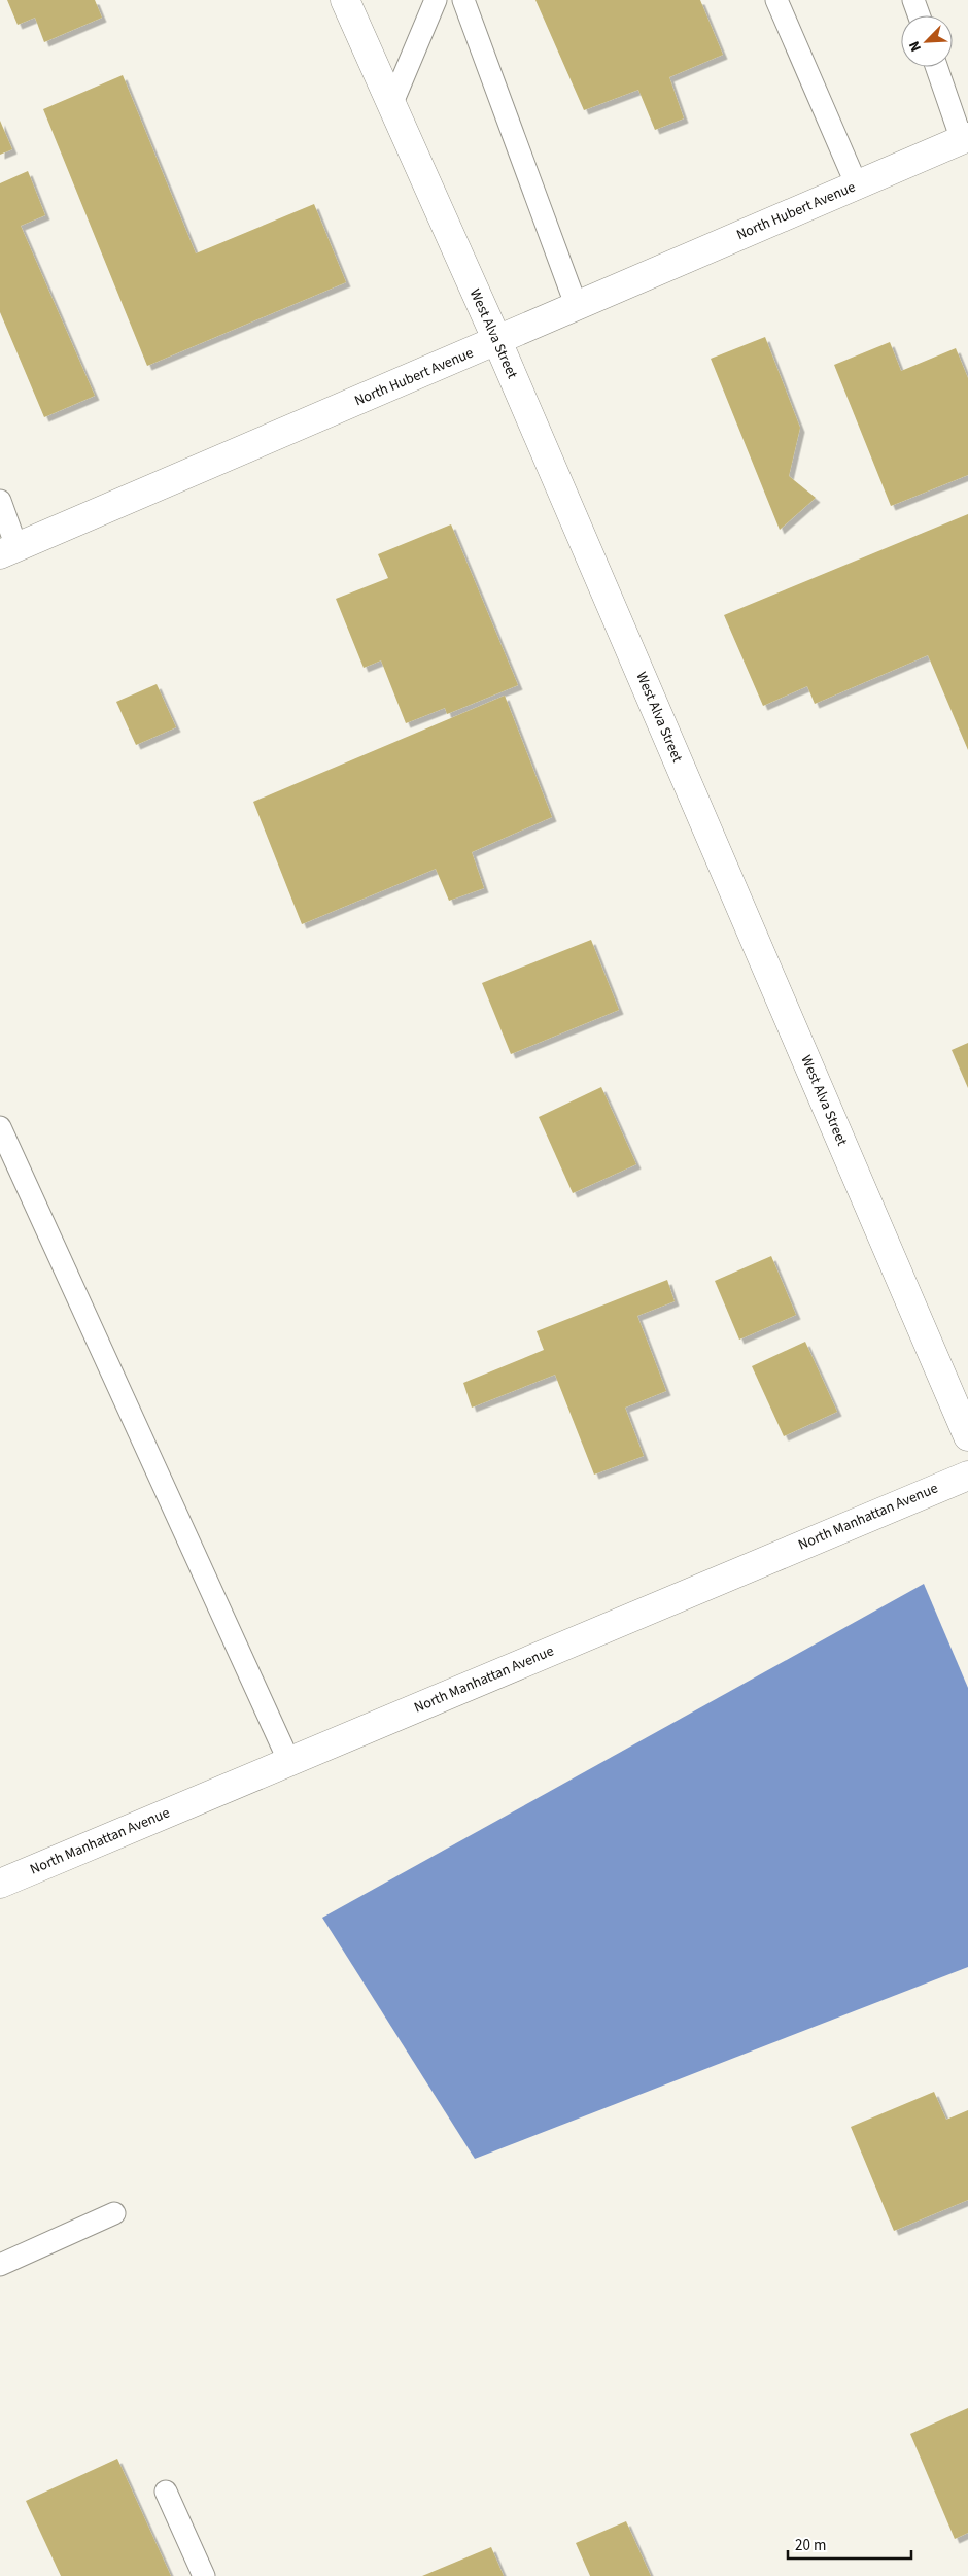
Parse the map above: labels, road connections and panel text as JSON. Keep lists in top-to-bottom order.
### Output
{
  "streets": {
    "street": ["North Hubert Avenue", "West Alva Street", "North Manhattan Avenue"]
  },
  "crossings": [
    ["North Hubert Avenue", "West Alva Street"]
  ],
  "scale_bar": "20 m",
  "north": "bottom left"
}
